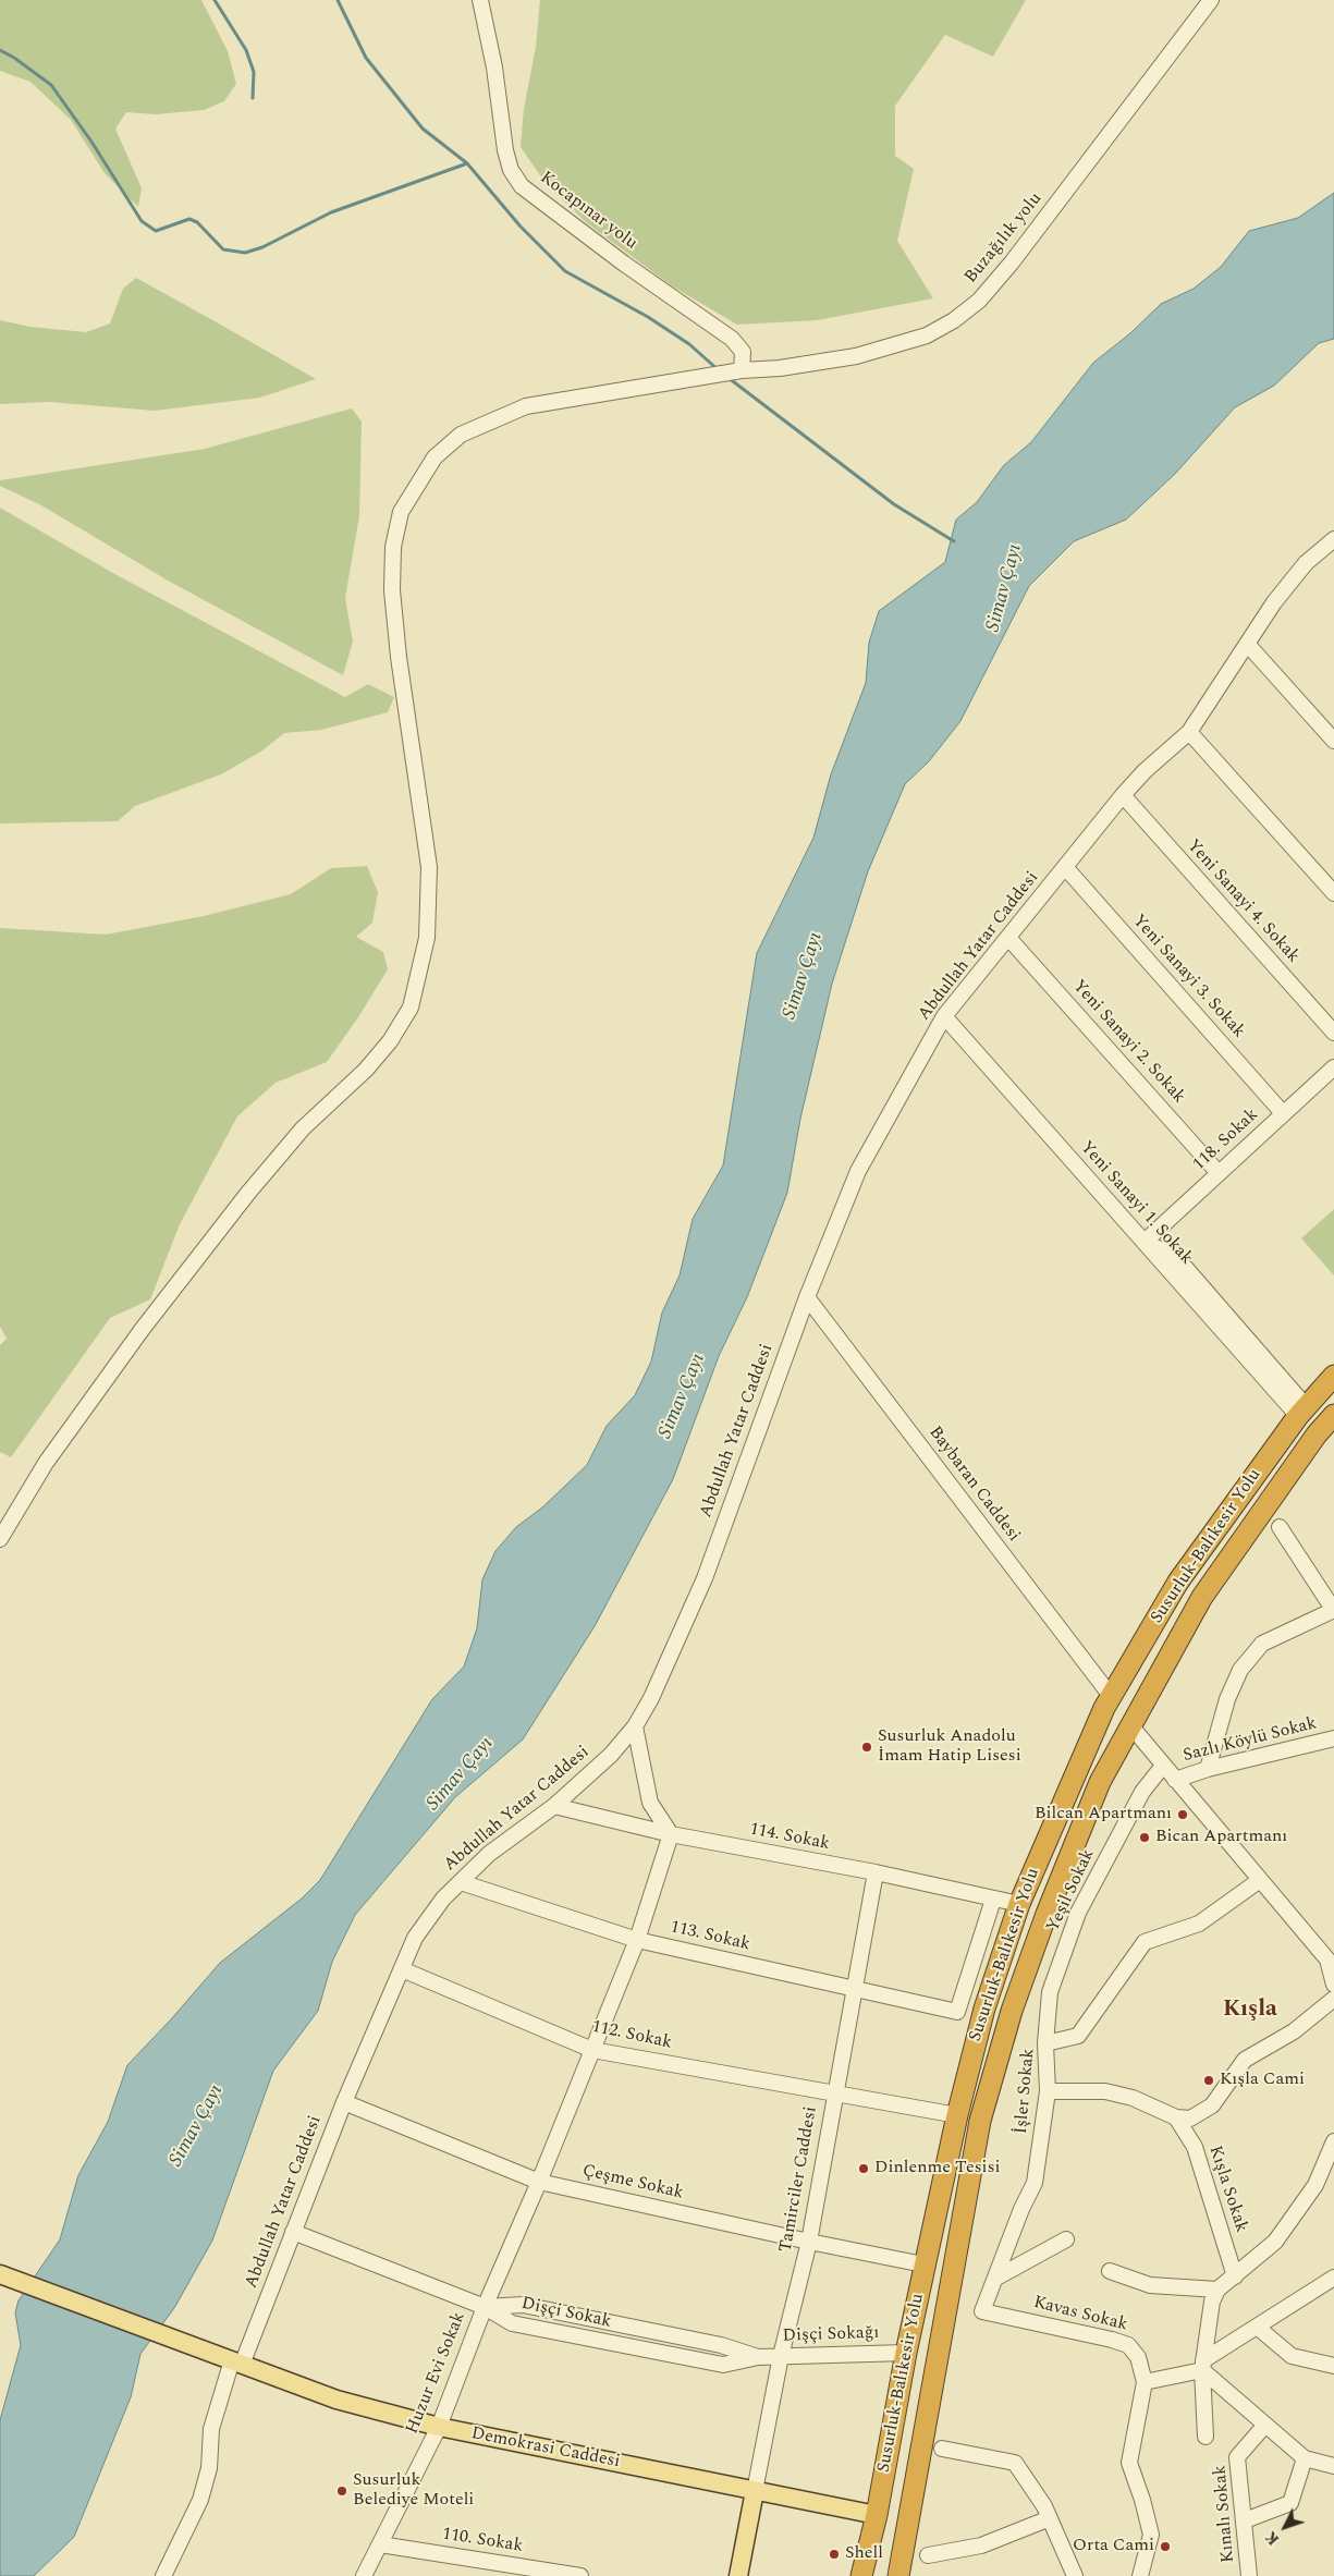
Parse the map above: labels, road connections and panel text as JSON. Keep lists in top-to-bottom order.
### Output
{
  "streets": {
    "highway": ["Susurluk-Balıkesir Yolu"],
    "main road": ["Demokrasi Caddesi"],
    "street": [
      "Kocapınar yolu",
      "Buzağılık yolu",
      "Yeni Sanayi 4. Sokak",
      "Abdullah Yatar Caddesi",
      "Yeni Sanayi 3. Sokak",
      "Yeni Sanayi 2. Sokak",
      "118. Sokak",
      "Yeni Sanayi 1. Sokak",
      "Baybaran Caddesi",
      "Sazlı Köylü Sokak",
      "114. Sokak",
      "Yeşil Sokak",
      "113. Sokak",
      "112. Sokak",
      "İşler Sokak",
      "Tamirciler Caddesi",
      "Çeşme Sokak",
      "Kışla Sokak",
      "Dişçi Sokak",
      "Kavas Sokak",
      "Dişçi Sokağı",
      "Huzur Evi Sokak",
      "Kınalı Sokak",
      "110. Sokak"
    ]
  },
  "crossings": [
    ["Kocapınar yolu", "Buzağılık yolu"],
    ["Yeni Sanayi 4. Sokak", "Abdullah Yatar Caddesi"],
    ["Abdullah Yatar Caddesi", "Yeni Sanayi 3. Sokak"],
    ["Abdullah Yatar Caddesi", "Yeni Sanayi 2. Sokak"],
    ["Abdullah Yatar Caddesi", "Yeni Sanayi 1. Sokak"],
    ["Abdullah Yatar Caddesi", "Baybaran Caddesi"],
    ["Abdullah Yatar Caddesi", "114. Sokak"],
    ["Abdullah Yatar Caddesi", "113. Sokak"],
    ["Abdullah Yatar Caddesi", "112. Sokak"],
    ["Abdullah Yatar Caddesi", "Çeşme Sokak"],
    ["Abdullah Yatar Caddesi", "Demokrasi Caddesi"],
    ["Yeni Sanayi 3. Sokak", "118. Sokak"],
    ["Yeni Sanayi 2. Sokak", "118. Sokak"],
    ["118. Sokak", "Yeni Sanayi 1. Sokak"],
    ["Baybaran Caddesi", "Susurluk-Balıkesir Yolu"],
    ["Susurluk-Balıkesir Yolu", "114. Sokak"],
    ["Susurluk-Balıkesir Yolu", "112. Sokak"],
    ["Susurluk-Balıkesir Yolu", "Çeşme Sokak"],
    ["Susurluk-Balıkesir Yolu", "Dişçi Sokağı"],
    ["Susurluk-Balıkesir Yolu", "Demokrasi Caddesi"],
    ["114. Sokak", "113. Sokak"],
    ["114. Sokak", "Tamirciler Caddesi"],
    ["114. Sokak", "Huzur Evi Sokak"],
    ["Yeşil Sokak", "İşler Sokak"],
    ["113. Sokak", "Tamirciler Caddesi"],
    ["113. Sokak", "Huzur Evi Sokak"],
    ["112. Sokak", "Tamirciler Caddesi"],
    ["112. Sokak", "Huzur Evi Sokak"],
    ["İşler Sokak", "Kavas Sokak"],
    ["Tamirciler Caddesi", "Çeşme Sokak"],
    ["Tamirciler Caddesi", "Dişçi Sokağı"],
    ["Tamirciler Caddesi", "Demokrasi Caddesi"],
    ["Çeşme Sokak", "Huzur Evi Sokak"],
    ["Dişçi Sokak", "Dişçi Sokağı"],
    ["Dişçi Sokak", "Huzur Evi Sokak"],
    ["Huzur Evi Sokak", "Demokrasi Caddesi"],
    ["Huzur Evi Sokak", "110. Sokak"]
  ],
  "districts": ["Kışla"],
  "water": ["Simav Çayı"],
  "places": [
    "Susurluk Anadolu İmam Hatip Lisesi",
    "Bilcan Apartmanı",
    "Bican Apartmanı",
    "Kışla Cami",
    "Dinlenme Tesisi",
    "Susurluk Belediye Moteli",
    "Orta Cami",
    "Shell"
  ],
  "north": "bottom left"
}
